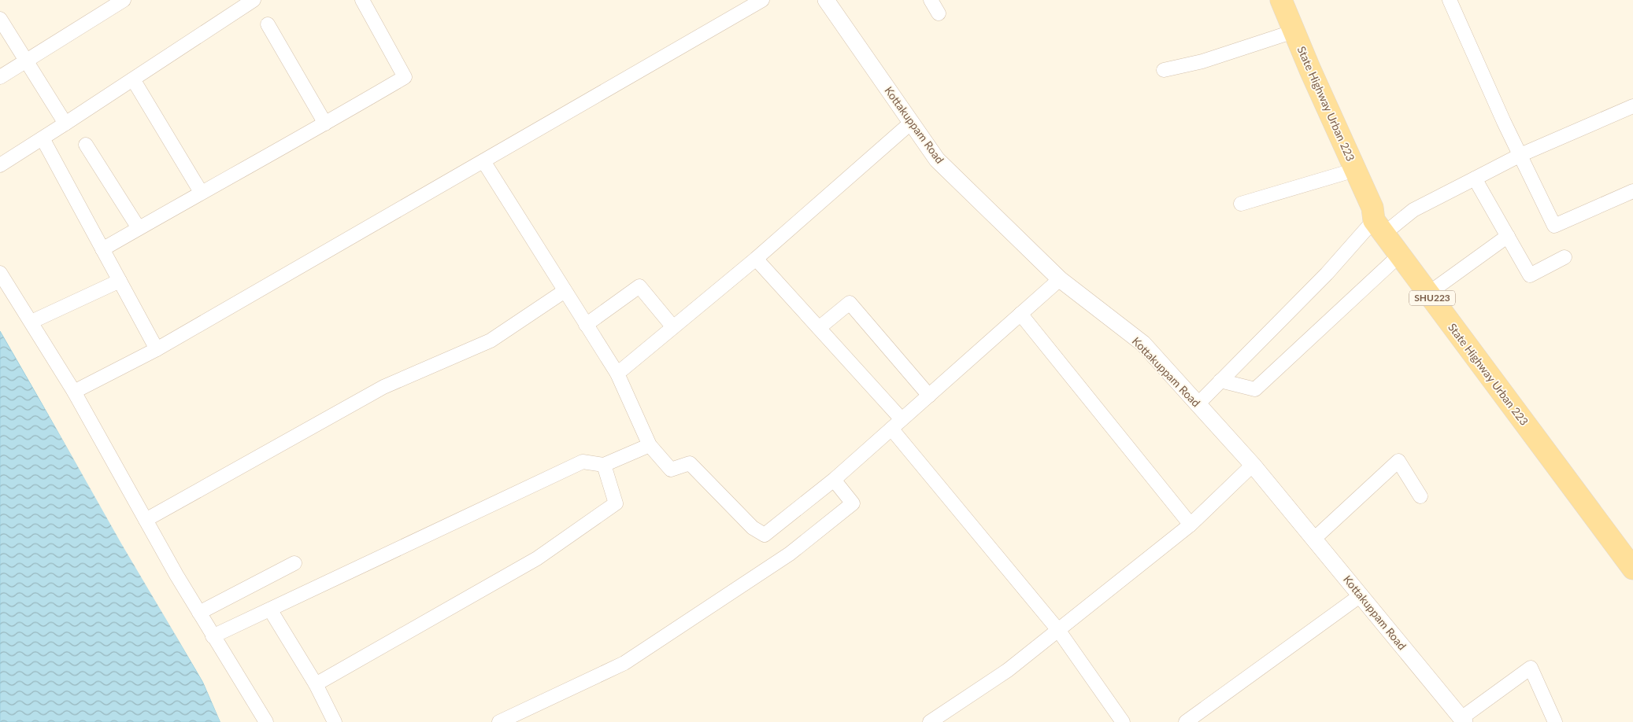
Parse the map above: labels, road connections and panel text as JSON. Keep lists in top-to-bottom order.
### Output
{
  "streets": {
    "main road": ["State Highway Urban 223", "SHU223"],
    "street": ["Kottakuppam Road"]
  }
}
